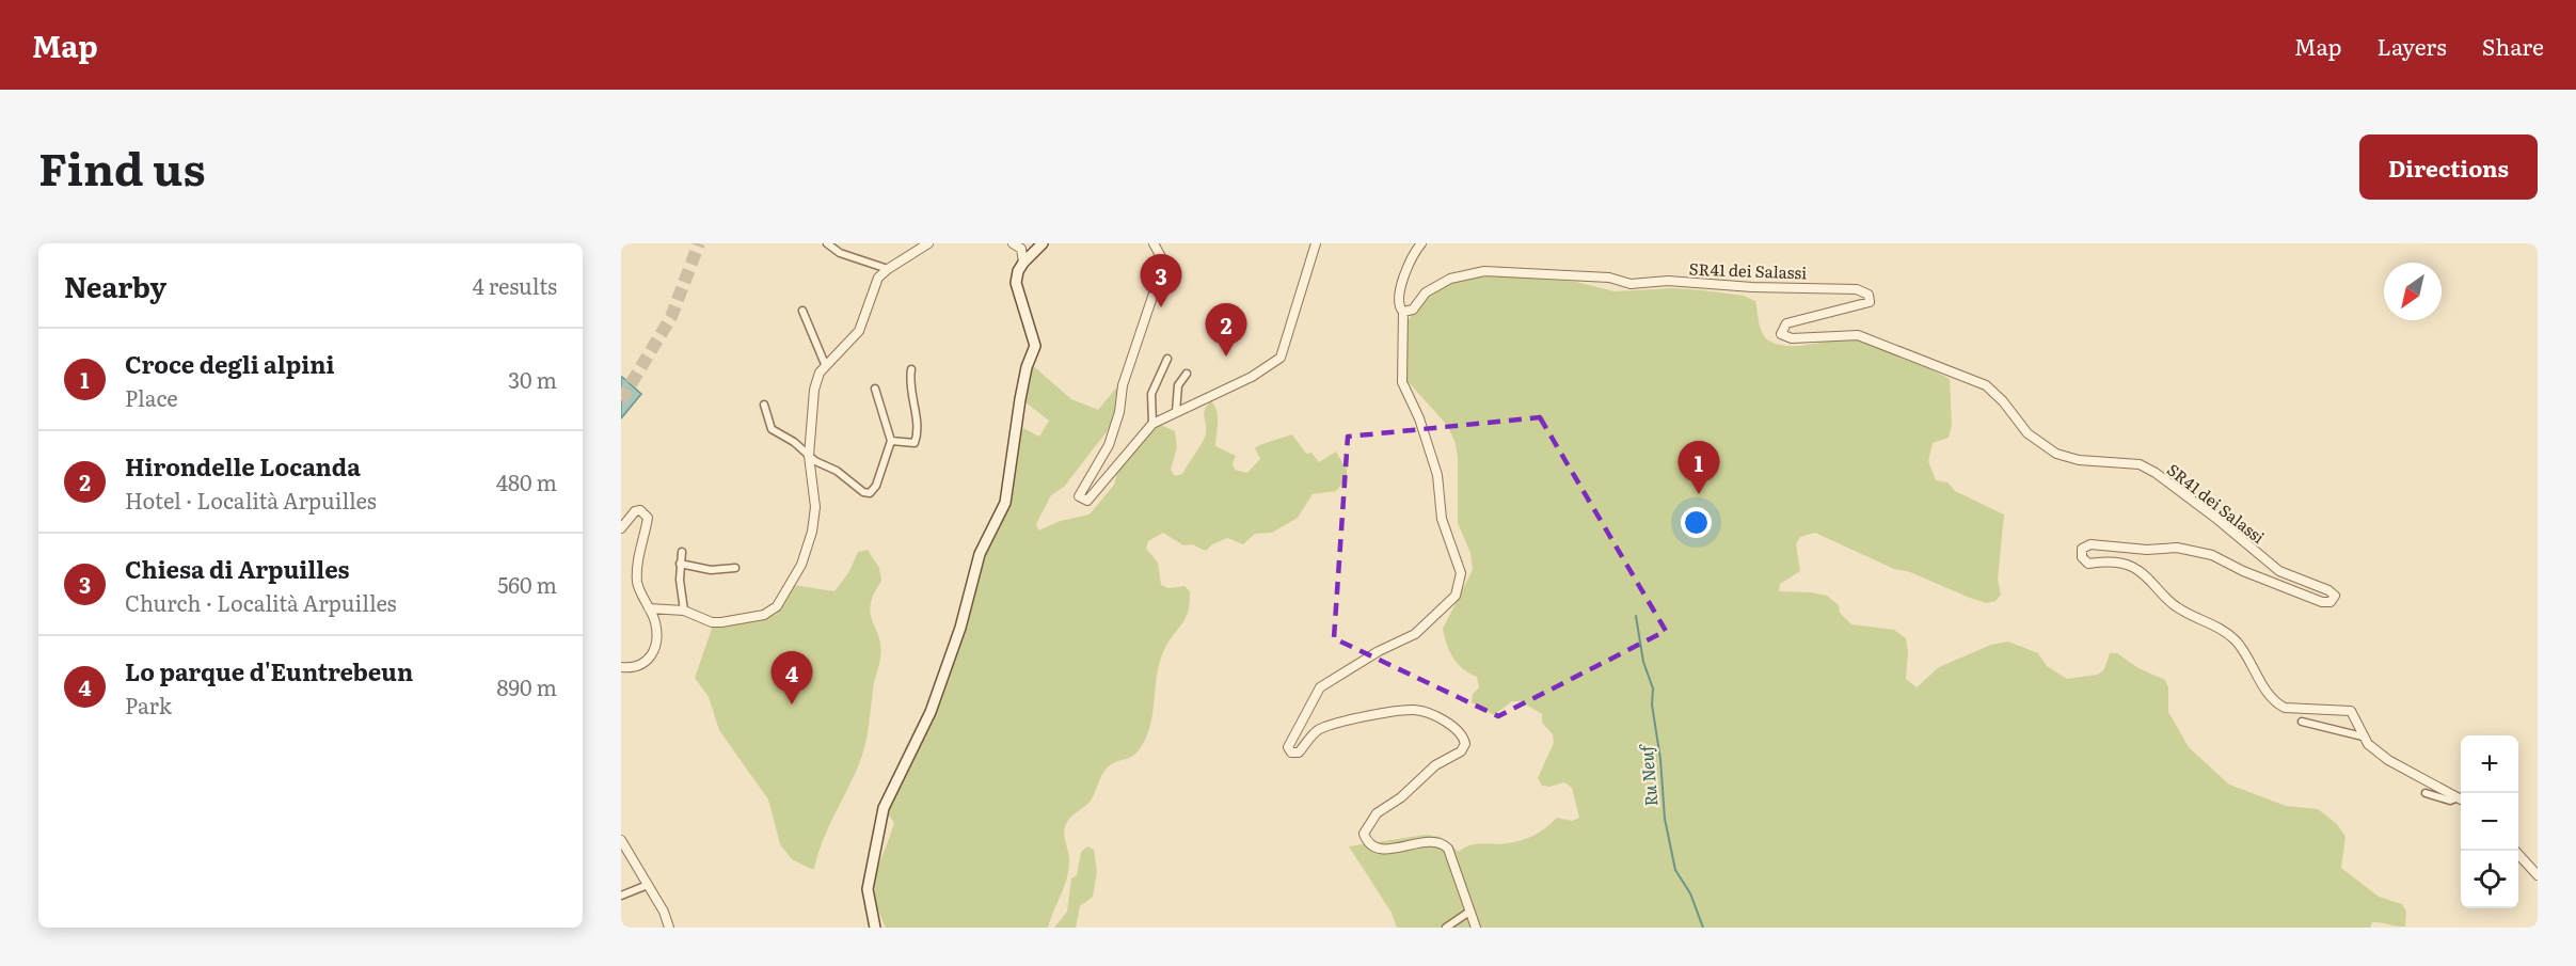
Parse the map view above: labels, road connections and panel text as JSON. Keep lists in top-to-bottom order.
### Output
{
  "streets": {
    "street": ["SR41 dei Salassi"]
  },
  "water": ["Ru Neuf"],
  "north": "bottom left",
  "page": {
    "header": "Map",
    "nav": ["Map", "Layers", "Share"],
    "title": "Find us",
    "buttons": "Directions",
    "heading": ["Nearby", "4 results"],
    "pins": [
      "3",
      "2",
      "1",
      "4"
    ],
    "list": [
      {
        "mark": "1",
        "name": "Croce degli alpini",
        "note": "Place",
        "value": "30 m"
      },
      {
        "mark": "2",
        "name": "Hirondelle Locanda",
        "note": "Hotel · Località Arpuilles",
        "value": "480 m"
      },
      {
        "mark": "3",
        "name": "Chiesa di Arpuilles",
        "note": "Church · Località Arpuilles",
        "value": "560 m"
      },
      {
        "mark": "4",
        "name": "Lo parque d'Euntrebeun",
        "note": "Park",
        "value": "890 m"
      }
    ],
    "map_buttons": ["+", "−"]
  }
}
